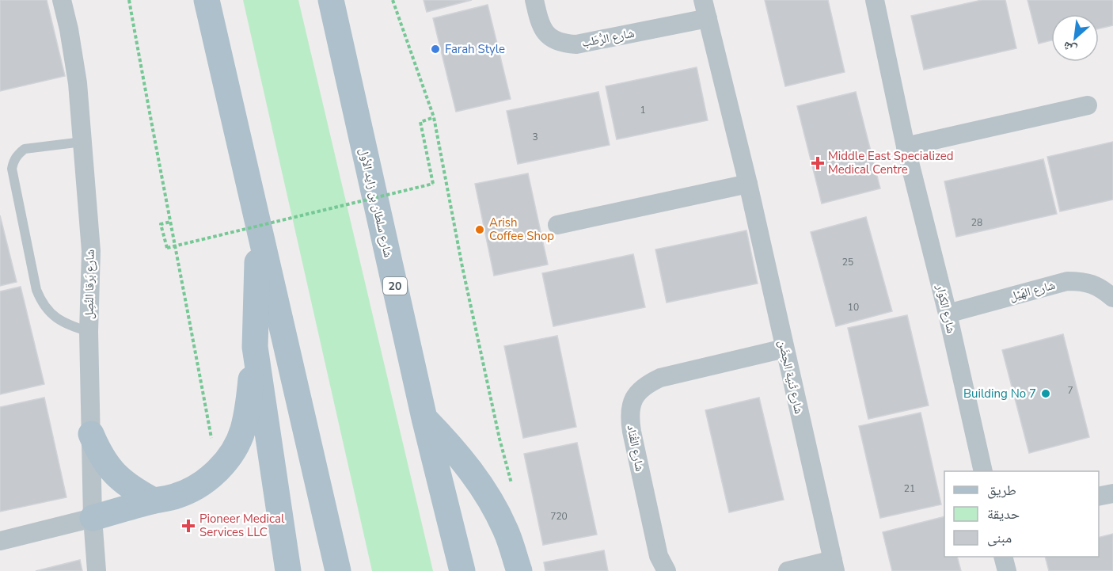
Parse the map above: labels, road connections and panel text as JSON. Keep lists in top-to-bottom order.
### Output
{
  "streets": {
    "main road": ["شارع سلطان بن زايد الأول", "20"],
    "street": [
      "شارع الرُّطَب",
      "شارع بَرقا النِّصِل",
      "شارع الهَيْل",
      "شارع الكوَار",
      "شارع ثَنية الحِضَن",
      "شارع القْنَاد"
    ]
  },
  "crossings": [
    ["شارع الرُّطَب", "شارع ثَنية الحِضَن"],
    ["شارع الهَيْل", "شارع الكوَار"],
    ["شارع ثَنية الحِضَن", "شارع القْنَاد"]
  ],
  "places": {
    "other": ["Farah Style", "Arish Coffee Shop", "Building No 7"],
    "health": ["Middle East Specialized Medical Centre", "Pioneer Medical Services LLC"]
  },
  "house_numbers": [
    "1",
    "3",
    "28",
    "25",
    "10",
    "7",
    "21",
    "720"
  ],
  "legend": ["طريق", "حديقة", "مبنى"],
  "north": "bottom left"
}
